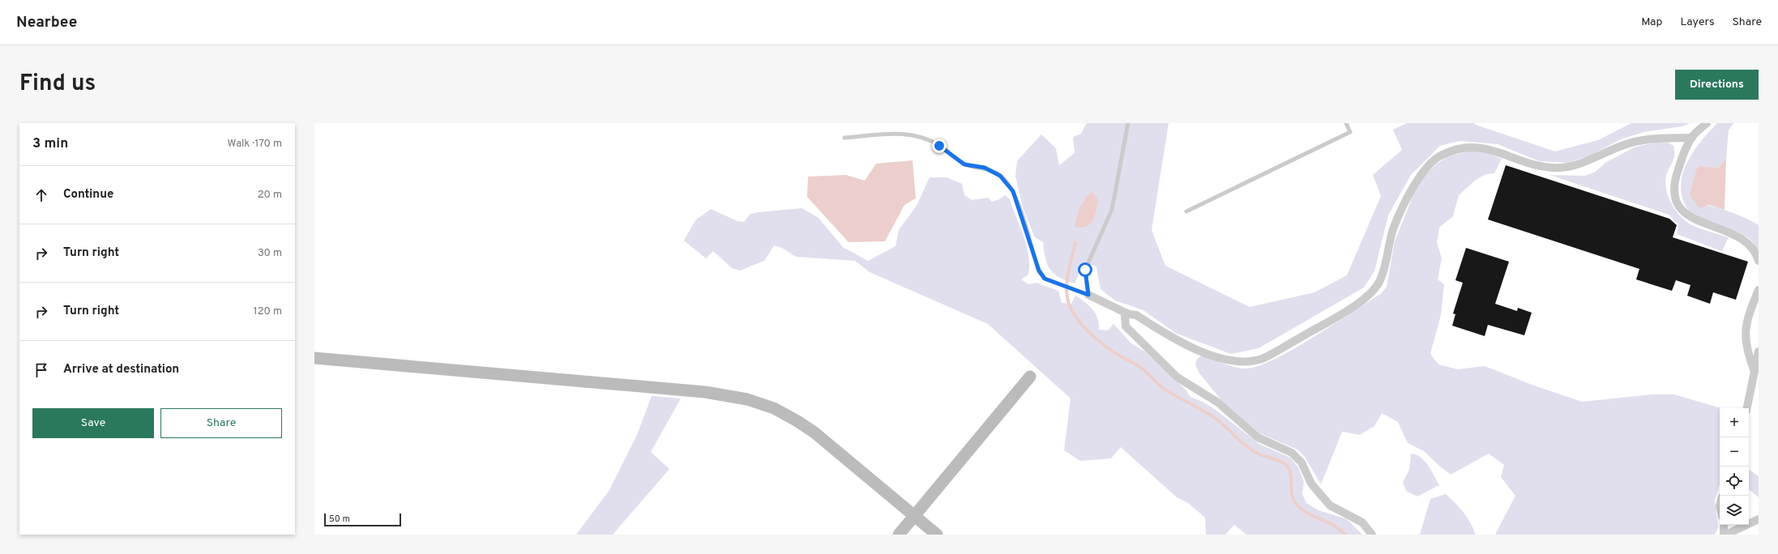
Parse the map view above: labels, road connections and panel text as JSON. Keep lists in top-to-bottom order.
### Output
{
  "scale_bar": "50 m",
  "page": {
    "header": "Nearbee",
    "nav": ["Map", "Layers", "Share"],
    "title": "Find us",
    "buttons": [
      "Directions",
      ["Save", "Share"]
    ],
    "heading": ["3 min", "Walk · 170 m"],
    "list": [
      ["Continue", "20 m"],
      ["Turn right", "30 m"],
      ["Turn right", "120 m"],
      "Arrive at destination"
    ],
    "map_buttons": ["+", "−"],
    "scale": "50 m"
  }
}
